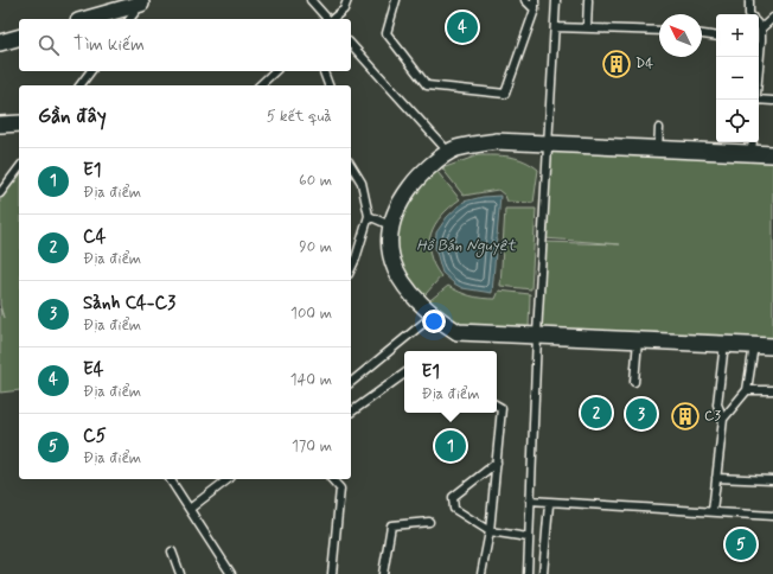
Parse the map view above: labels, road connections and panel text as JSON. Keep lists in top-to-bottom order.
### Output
{
  "water": ["Hồ Bán Nguyệt"],
  "places": {
    "building": ["D4", "C3"]
  },
  "north": "top left",
  "page": {
    "pins": [
      "4",
      "2",
      "3",
      "1",
      "5"
    ],
    "map_buttons": ["+", "−"],
    "search": "Tìm kiếm",
    "heading": ["Gần đây", "5 kết quả"],
    "list": [
      {
        "mark": "1",
        "name": "E1",
        "note": "Địa điểm",
        "value": "60 m"
      },
      {
        "mark": "2",
        "name": "C4",
        "note": "Địa điểm",
        "value": "90 m"
      },
      {
        "mark": "3",
        "name": "Sảnh C4-C3",
        "note": "Địa điểm",
        "value": "100 m"
      },
      {
        "mark": "4",
        "name": "E4",
        "note": "Địa điểm",
        "value": "140 m"
      },
      {
        "mark": "5",
        "name": "C5",
        "note": "Địa điểm",
        "value": "170 m"
      }
    ],
    "popup": ["E1", "Địa điểm"]
  }
}
